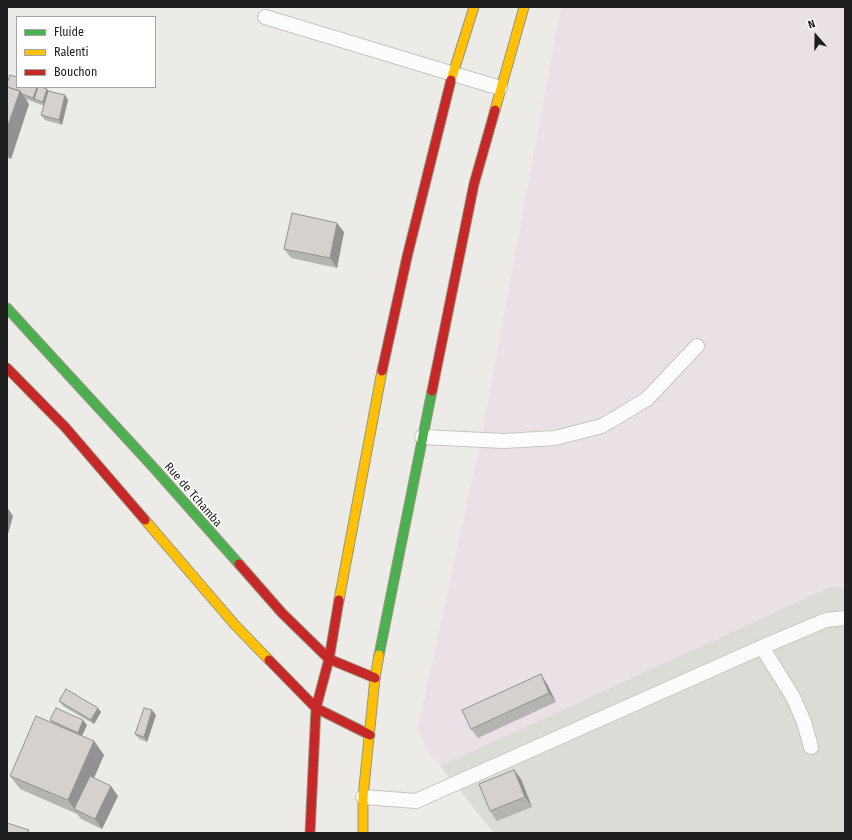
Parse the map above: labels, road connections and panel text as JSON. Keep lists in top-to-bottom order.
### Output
{
  "streets": {
    "main road": ["Rue de Tchamba"]
  },
  "legend": ["Fluide", "Ralenti", "Bouchon"],
  "north": "top"
}
